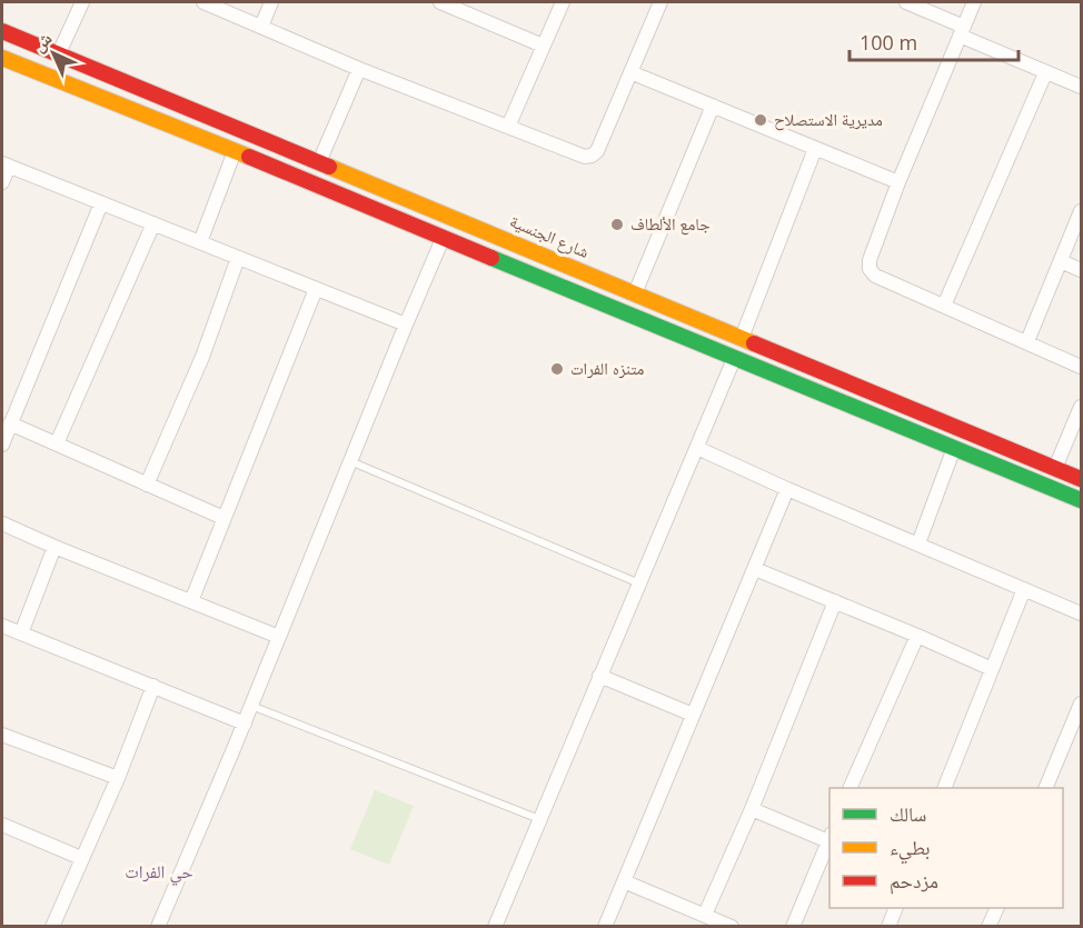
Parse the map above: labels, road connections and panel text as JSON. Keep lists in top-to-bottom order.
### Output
{
  "streets": {
    "main road": ["شارع الجنسية"]
  },
  "districts": ["حي الفرات"],
  "places": ["مديرية الاستصلاح", "جامع الألطاف", "متنزه الفرات"],
  "legend": ["سالك", "بطيء", "مزدحم"],
  "scale_bar": "100 m",
  "north": "top left"
}
